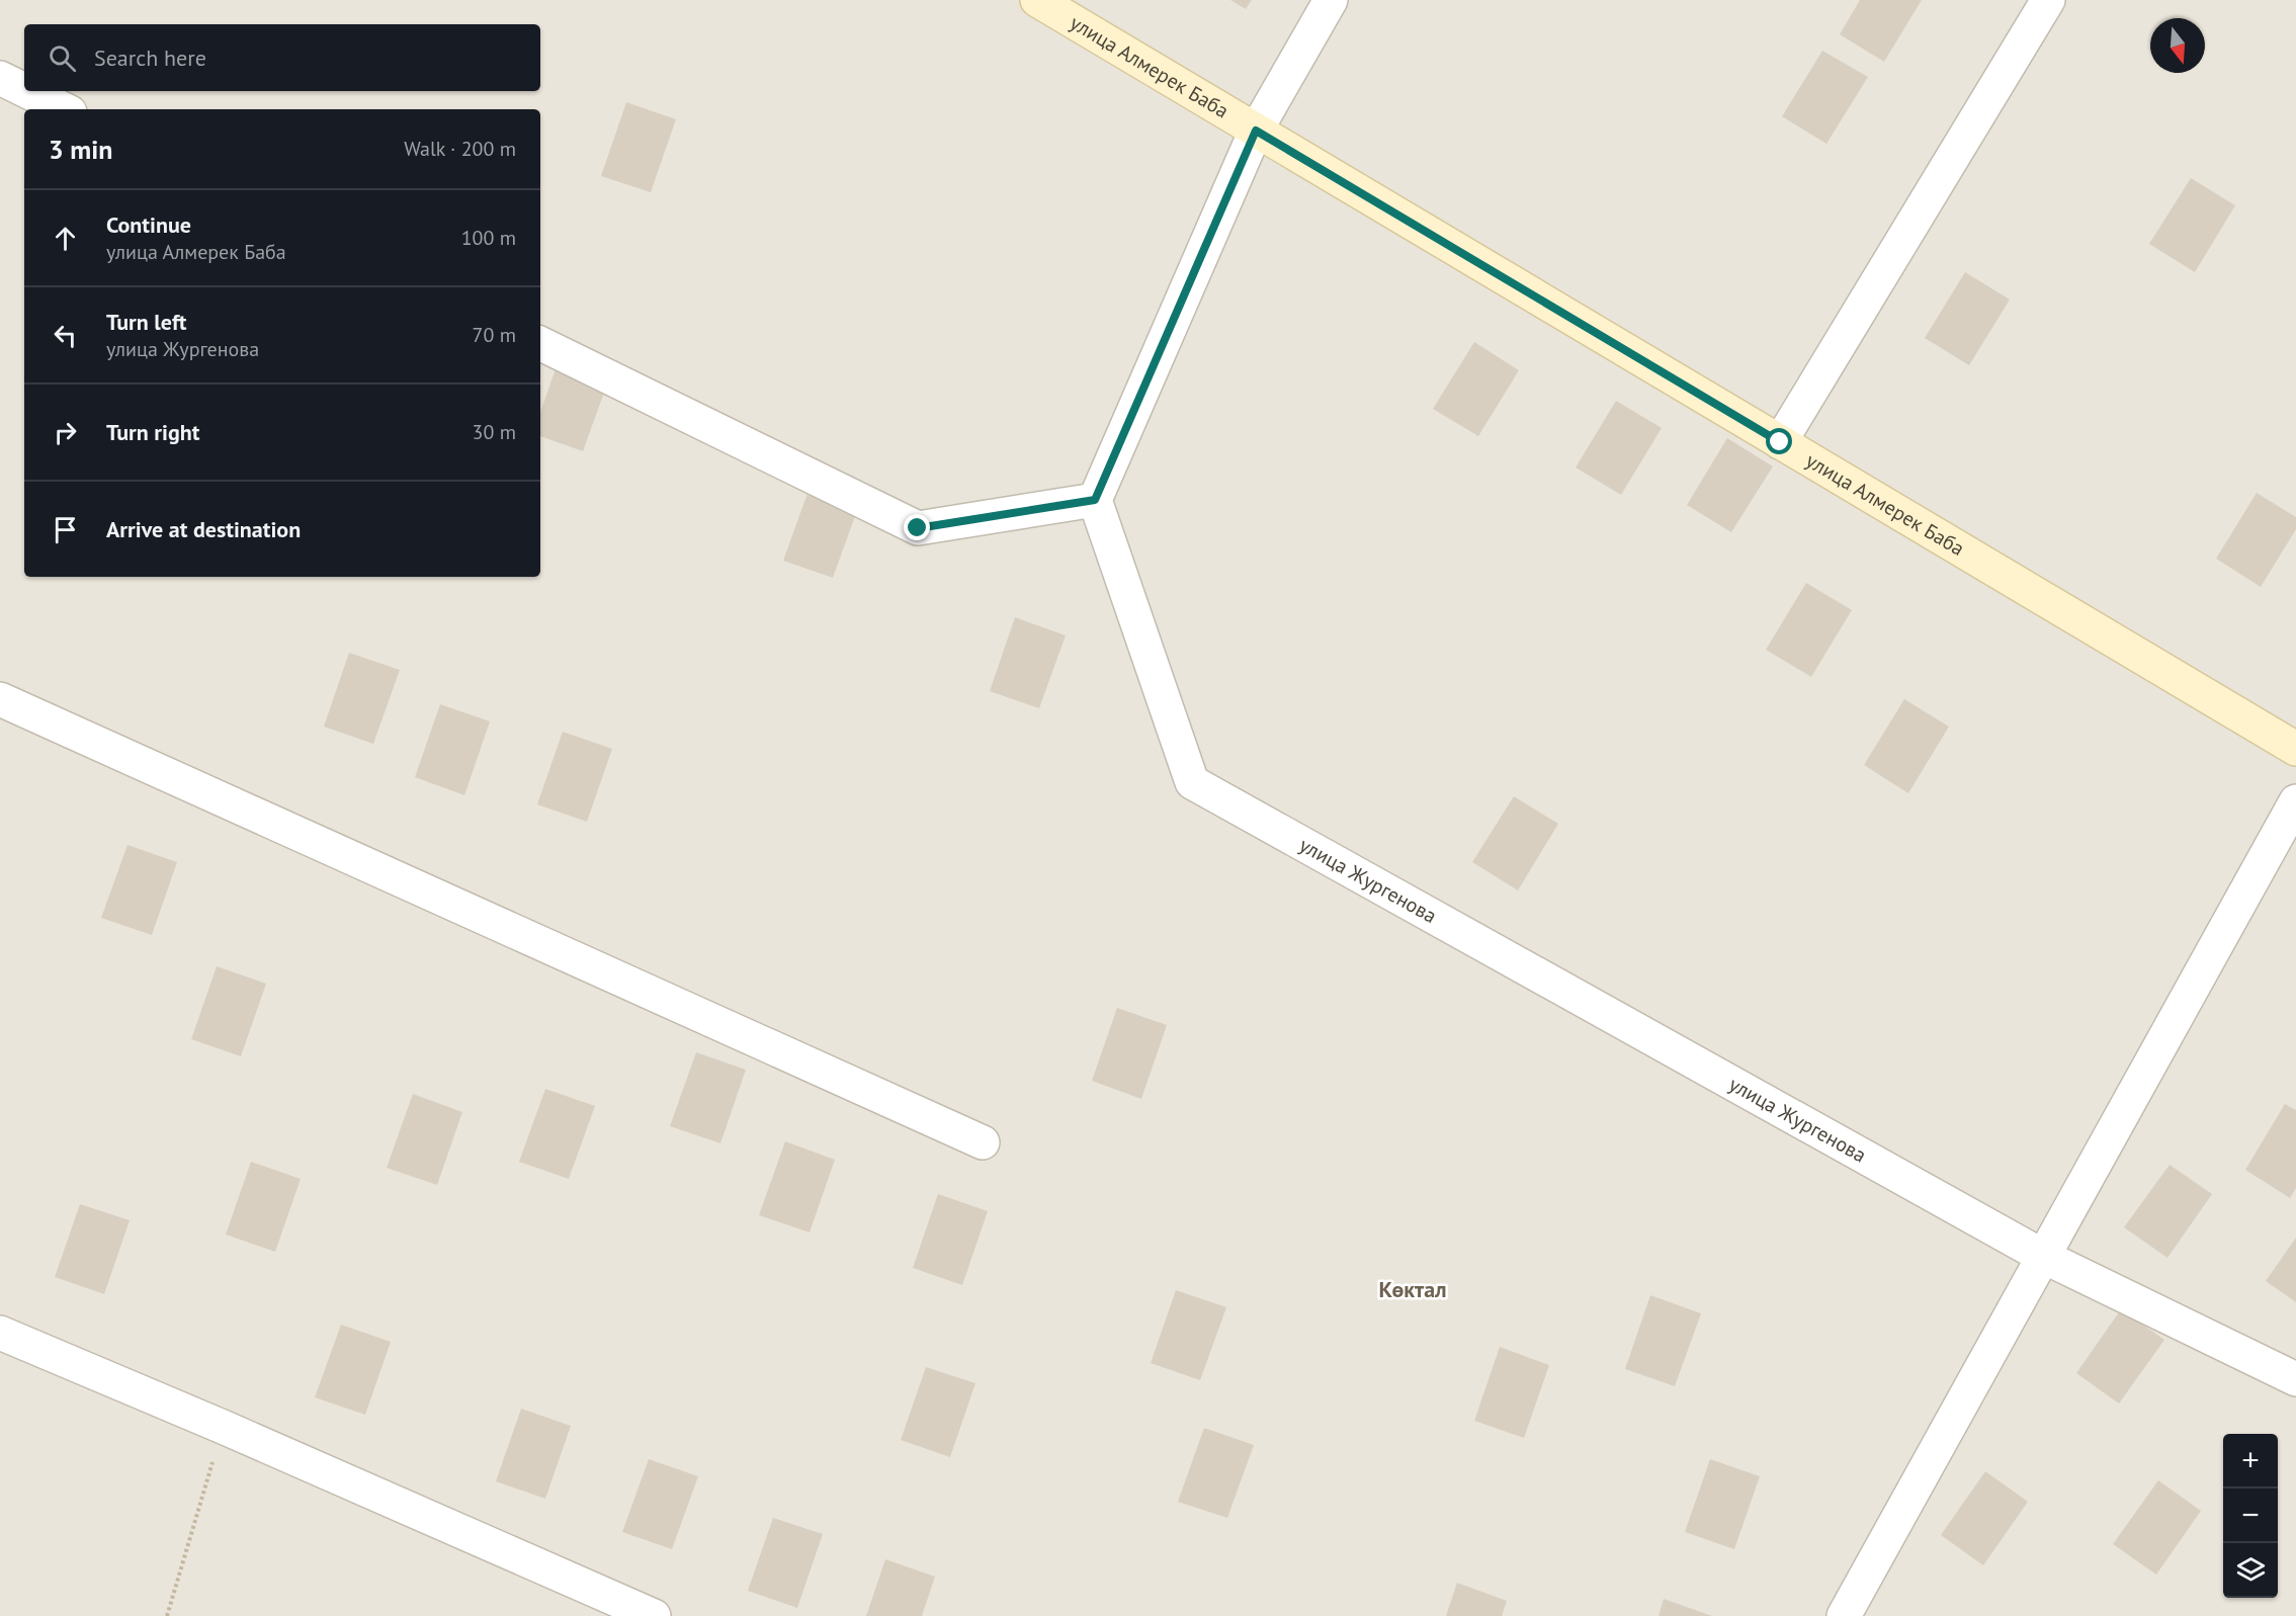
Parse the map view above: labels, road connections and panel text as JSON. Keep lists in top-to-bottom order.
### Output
{
  "streets": {
    "street": ["улица Алмерек Баба", "улица Жургенова"]
  },
  "districts": ["Көктал"],
  "north": "bottom",
  "page": {
    "search": "Search here",
    "heading": ["3 min", "Walk · 200 m"],
    "list": [
      ["Continue", "улица Алмерек Баба", "100 m"],
      ["Turn left", "улица Жургенова", "70 m"],
      ["Turn right", "30 m"],
      "Arrive at destination"
    ],
    "map_buttons": ["+", "−"]
  }
}
